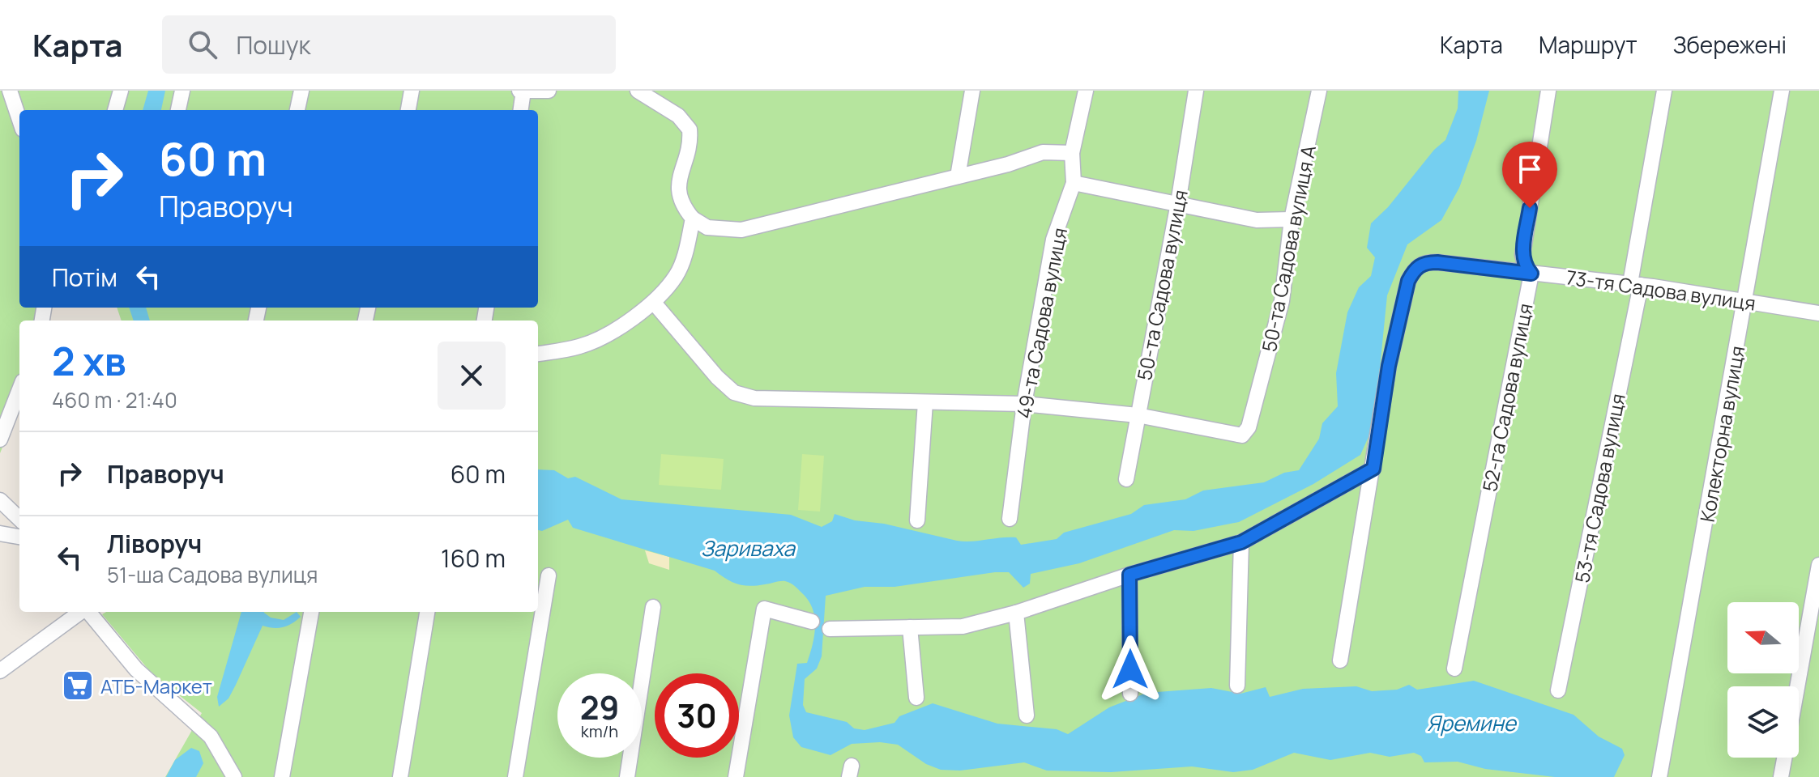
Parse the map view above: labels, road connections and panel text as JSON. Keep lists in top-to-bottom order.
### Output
{
  "streets": {
    "street": [
      "50-та Садова вулиця А",
      "50-та Садова вулиця",
      "73-тя Садова вулиця",
      "49-та Садова вулиця",
      "52-га Садова вулиця",
      "Колекторна вулиця",
      "53-тя Садова вулиця"
    ]
  },
  "crossings": [
    ["50-та Садова вулиця А", "50-та Садова вулиця"],
    ["73-тя Садова вулиця", "52-га Садова вулиця"],
    ["73-тя Садова вулиця", "Колекторна вулиця"],
    ["73-тя Садова вулиця", "53-тя Садова вулиця"]
  ],
  "water": ["Зариваха", "Яремине"],
  "places": {
    "supermarket": ["АТБ-Маркет"]
  },
  "north": "left",
  "page": {
    "header": "Карта",
    "search": "Пошук",
    "nav": ["Карта", "Маршрут", "Збережені"],
    "turn": ["60 m", "Праворуч"],
    "then": "Потім",
    "heading": ["2 хв", "460 m · 21:40"],
    "list": [
      {
        "name": "Праворуч",
        "value": "60 m"
      },
      {
        "name": "Ліворуч",
        "note": "51-ша Садова вулиця",
        "value": "160 m"
      }
    ],
    "speed": "29 km/h",
    "limit": "30"
  }
}
